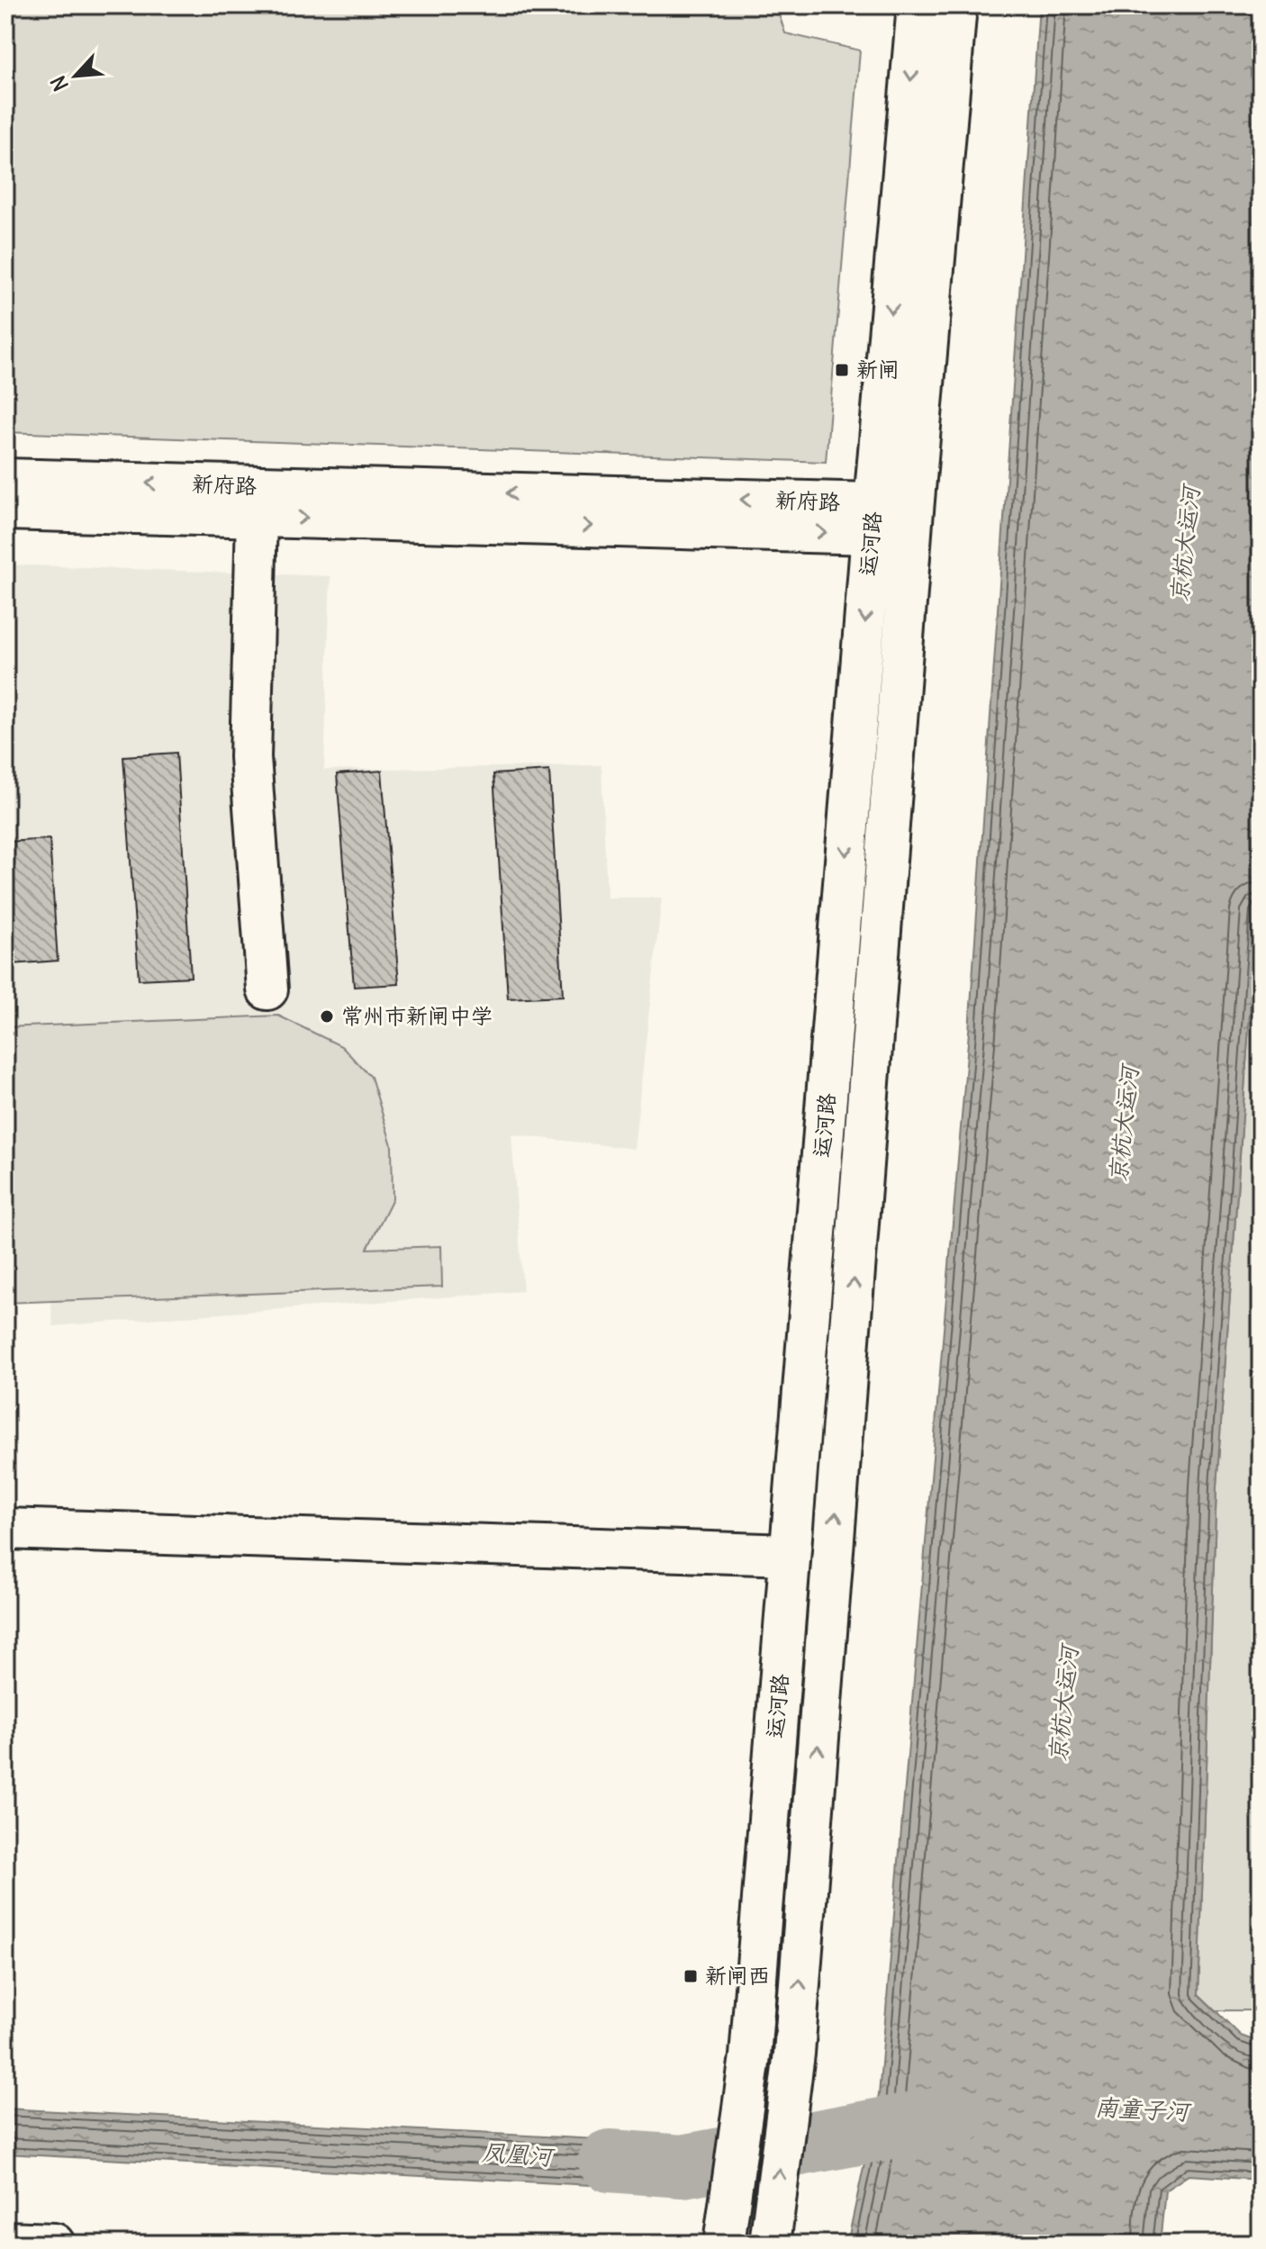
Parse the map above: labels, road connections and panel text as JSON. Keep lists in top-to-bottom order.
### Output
{
  "streets": {
    "main road": ["新府路", "运河路"]
  },
  "crossings": [
    ["新府路", "运河路"]
  ],
  "water": ["京杭大运河", "南童子河", "凤凰河"],
  "places": {
    "transit": ["新闸", "新闸西"],
    "other": ["常州市新闸中学"]
  },
  "north": "bottom left"
}
